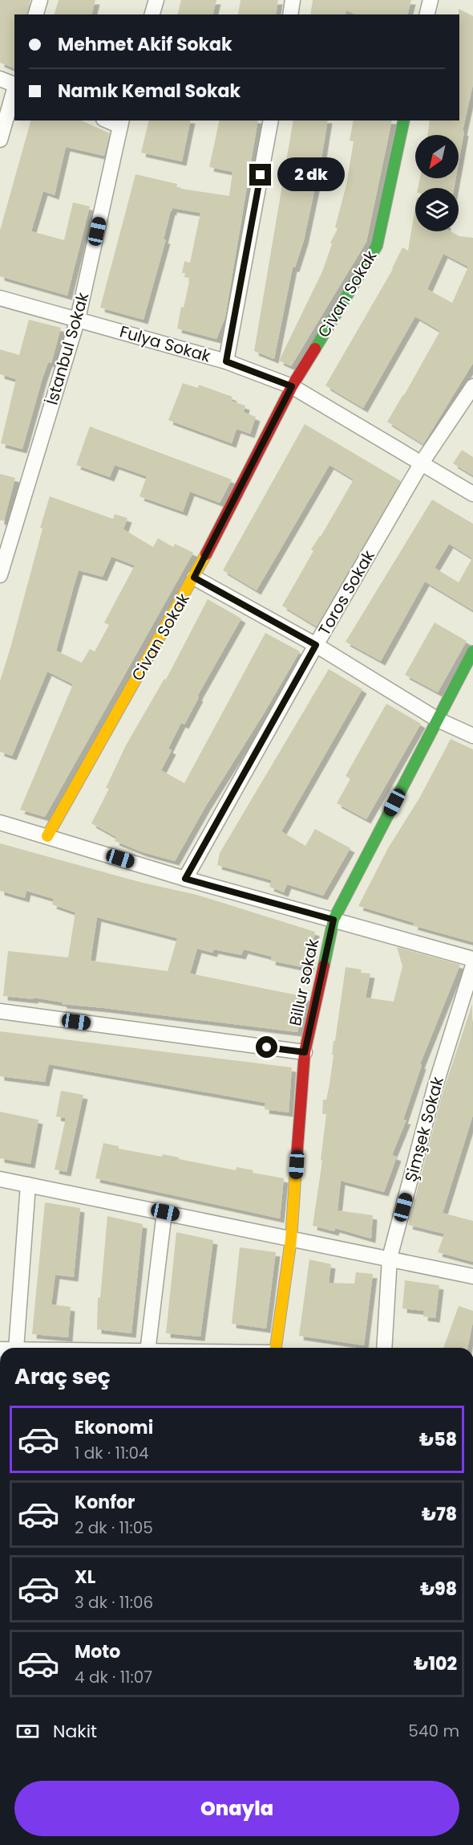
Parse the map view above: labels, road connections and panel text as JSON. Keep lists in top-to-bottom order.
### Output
{
  "streets": {
    "main road": ["Civan Sokak", "Billur sokak"],
    "street": [
      "Fulya Sokak",
      "İstanbul Sokak",
      "Toros Sokak",
      "Şimşek Sokak"
    ]
  },
  "crossings": [
    ["Civan Sokak", "Fulya Sokak"],
    ["Fulya Sokak", "İstanbul Sokak"],
    ["Fulya Sokak", "Toros Sokak"]
  ],
  "north": "bottom left",
  "page": {
    "banner": ["Mehmet Akif Sokak", "Namık Kemal Sokak"],
    "bubble": "2 dk",
    "heading": "Araç seç",
    "list": [
      {
        "name": "Ekonomi",
        "note": "1 dk · 11:04",
        "value": "₺58"
      },
      {
        "name": "Konfor",
        "note": "2 dk · 11:05",
        "value": "₺78"
      },
      {
        "name": "XL",
        "note": "3 dk · 11:06",
        "value": "₺98"
      },
      {
        "name": "Moto",
        "note": "4 dk · 11:07",
        "value": "₺102"
      }
    ],
    "pay": ["Nakit", "540 m"],
    "buttons": "Onayla"
  }
}
